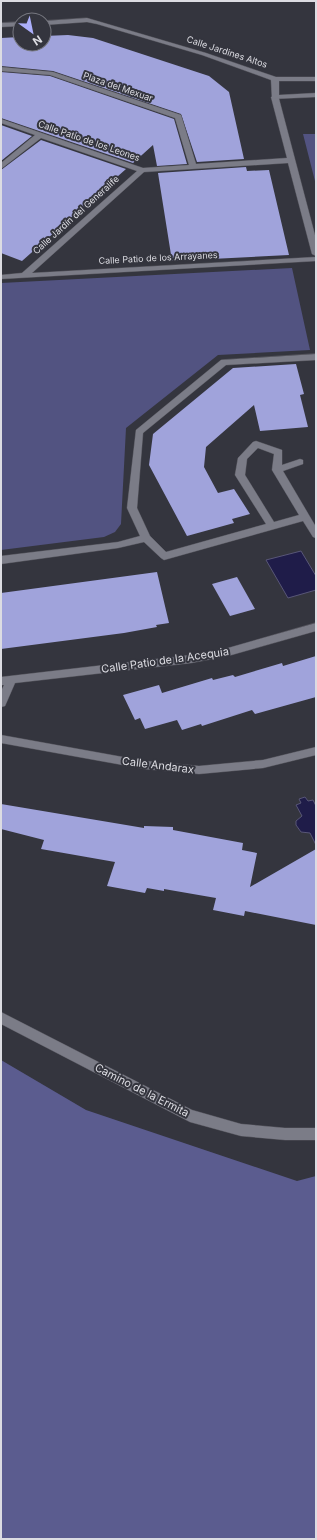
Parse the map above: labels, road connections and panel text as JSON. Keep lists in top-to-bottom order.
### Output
{
  "streets": {
    "street": [
      "Calle Jardines Altos",
      "Plaza del Mexuar",
      "Calle Patio de los Leones",
      "Calle Jardín del Generalife",
      "Calle Patio de los Arrayanes",
      "Calle Patio de la Acequia",
      "Calle Andarax",
      "Camino de la Ermita"
    ]
  },
  "crossings": [
    ["Calle Jardines Altos", "Calle Patio de los Leones"],
    ["Plaza del Mexuar", "Calle Patio de los Leones"],
    ["Calle Patio de los Leones", "Calle Jardín del Generalife"],
    ["Calle Jardín del Generalife", "Calle Patio de los Arrayanes"]
  ],
  "north": "bottom right"
}
